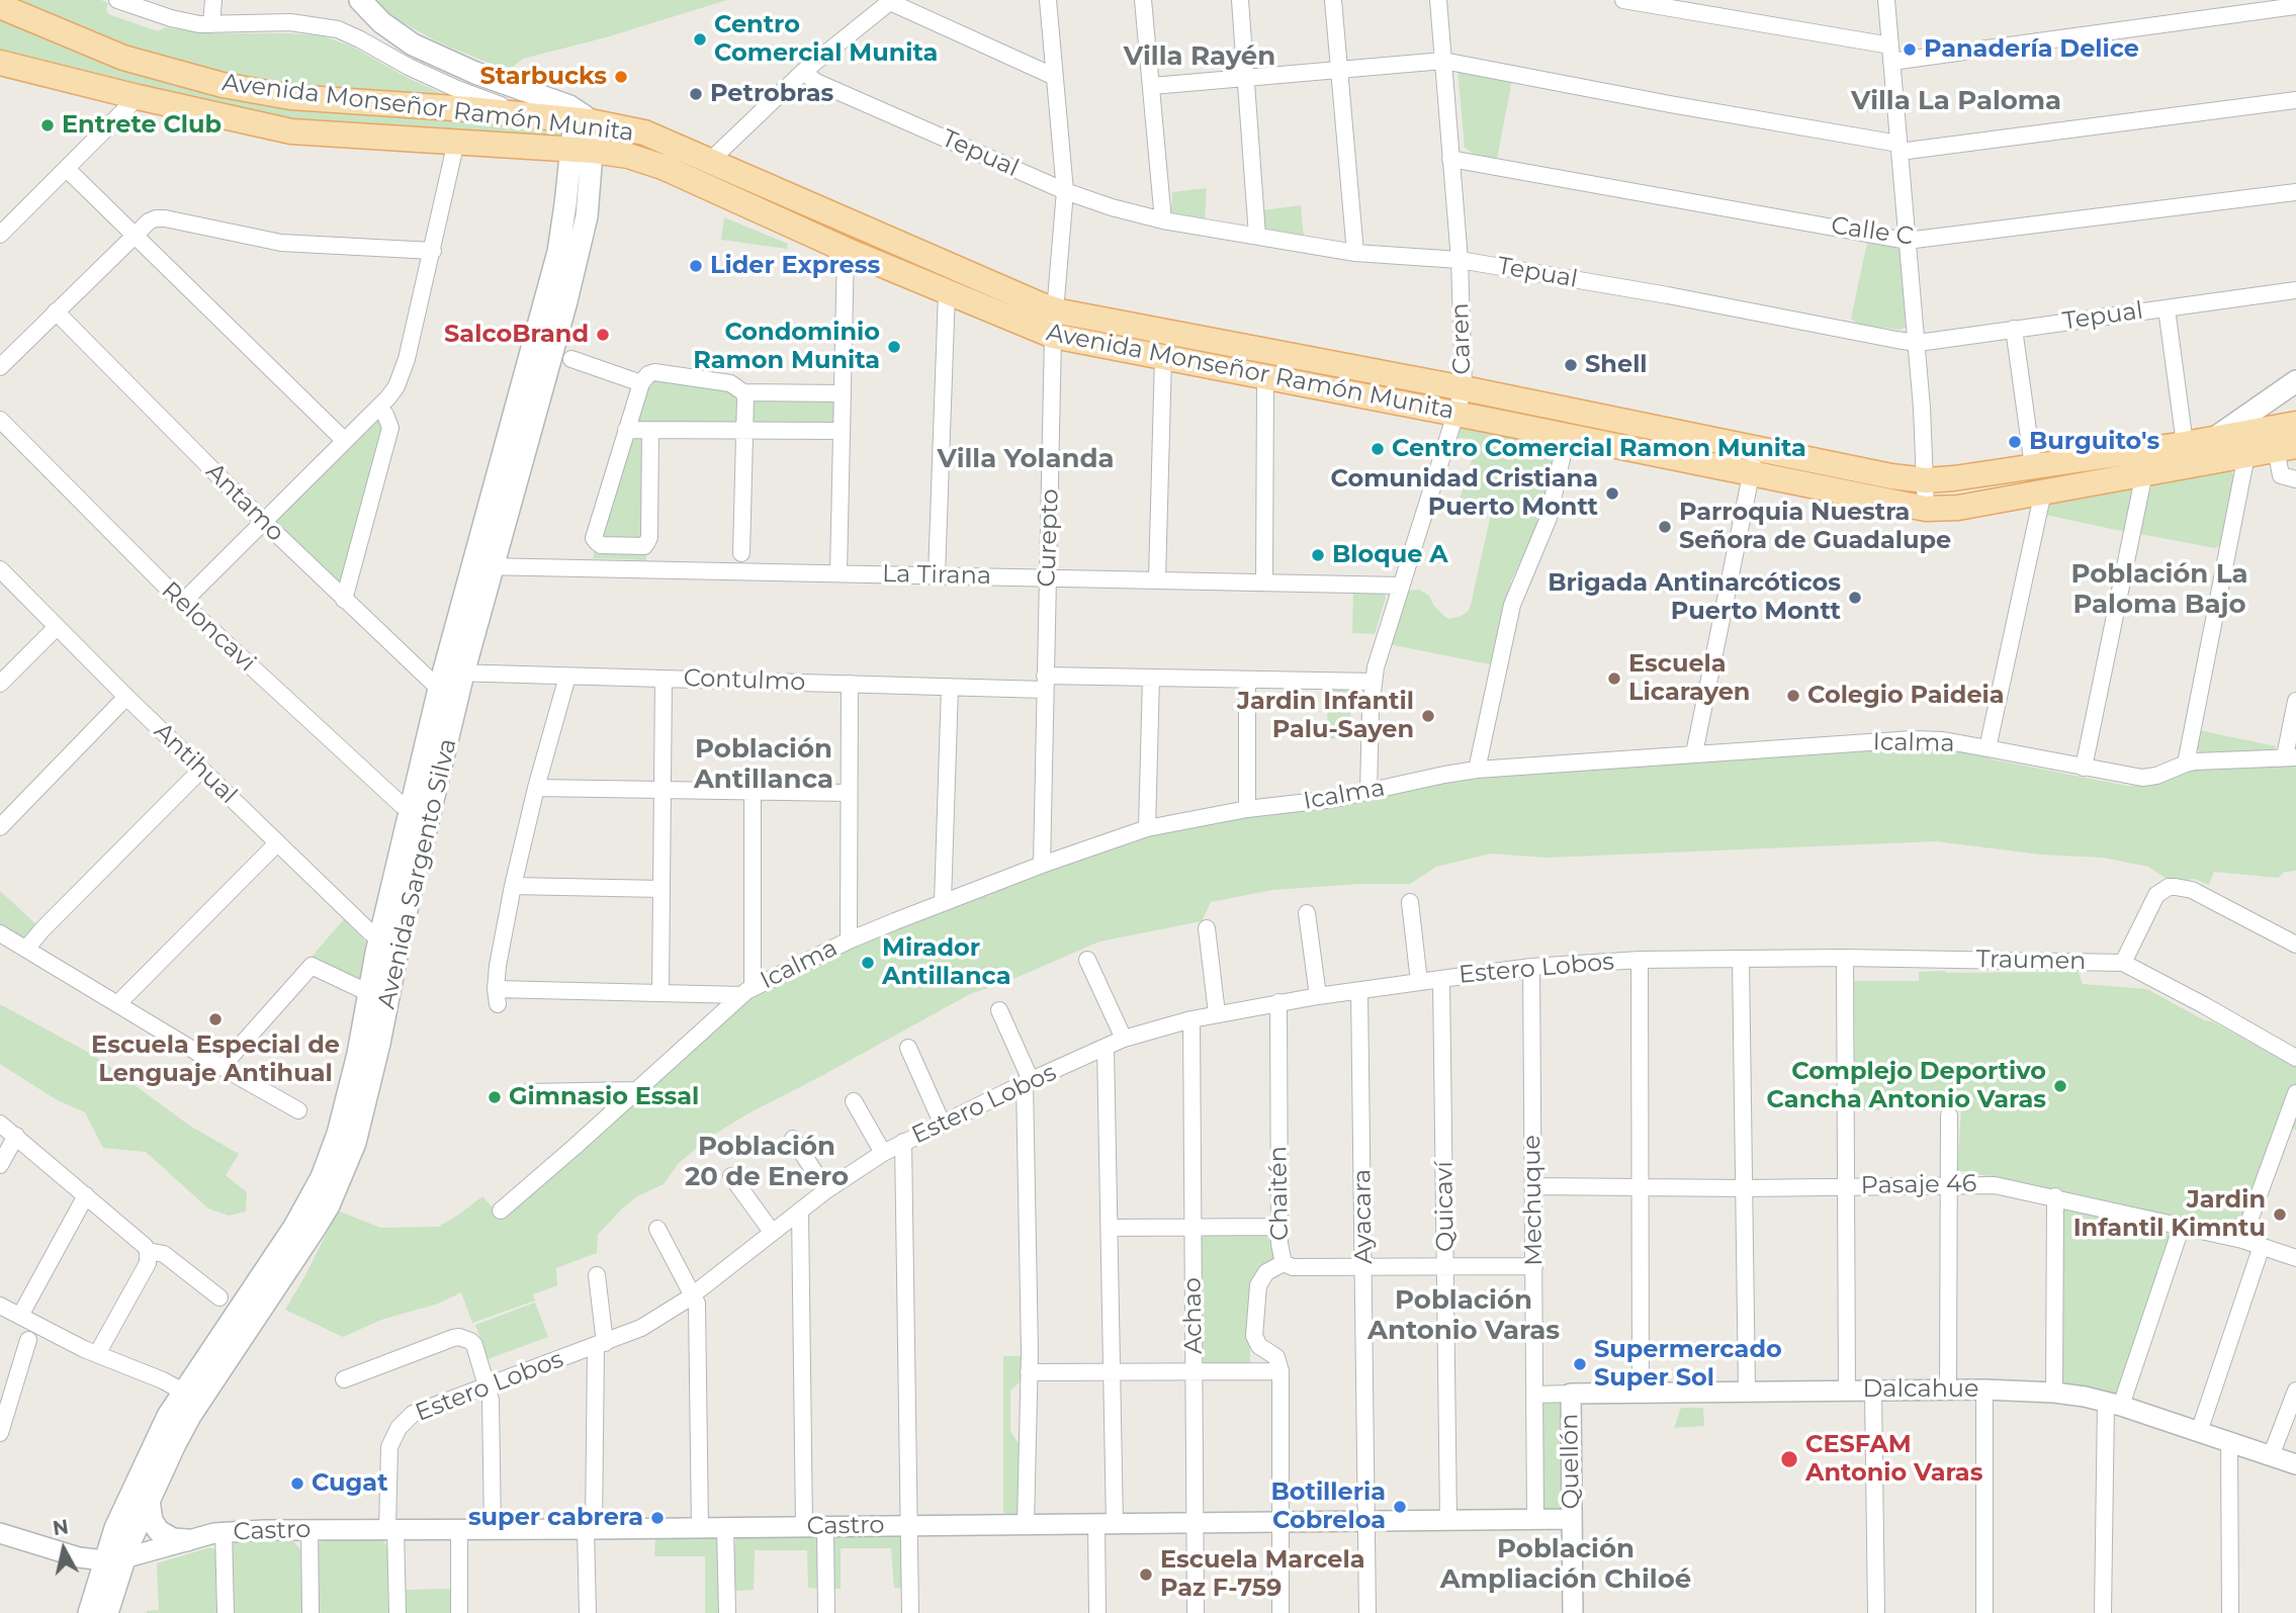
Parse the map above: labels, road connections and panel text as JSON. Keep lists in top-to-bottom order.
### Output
{
  "streets": {
    "main road": ["Avenida Monseñor Ramón Munita", "Avenida Sargento Silva"],
    "street": [
      "Tepual",
      "Calle C",
      "Caren",
      "Antamo",
      "Curepto",
      "La Tirana",
      "Reloncavi",
      "Contulmo",
      "Icalma",
      "Antihual",
      "Traumen",
      "Estero Lobos",
      "Pasaje 46",
      "Chaitén",
      "Mechuque",
      "Quicaví",
      "Ayacara",
      "Achao",
      "Dalcahue",
      "Quellón",
      "Castro"
    ]
  },
  "crossings": [
    ["Avenida Monseñor Ramón Munita", "Caren"],
    ["Avenida Monseñor Ramón Munita", "Curepto"],
    ["Avenida Monseñor Ramón Munita", "Avenida Sargento Silva"],
    ["Tepual", "Caren"],
    ["Tepual", "Curepto"],
    ["Calle C", "Caren"],
    ["Caren", "La Tirana"],
    ["Caren", "Contulmo"],
    ["Caren", "Icalma"],
    ["Antamo", "Contulmo"],
    ["Antamo", "Avenida Sargento Silva"],
    ["Curepto", "La Tirana"],
    ["Curepto", "Contulmo"],
    ["Curepto", "Icalma"],
    ["La Tirana", "Avenida Sargento Silva"],
    ["Reloncavi", "Avenida Sargento Silva"],
    ["Contulmo", "Avenida Sargento Silva"],
    ["Antihual", "Avenida Sargento Silva"],
    ["Avenida Sargento Silva", "Castro"],
    ["Traumen", "Estero Lobos"],
    ["Estero Lobos", "Chaitén"],
    ["Estero Lobos", "Mechuque"],
    ["Estero Lobos", "Quicaví"],
    ["Estero Lobos", "Ayacara"],
    ["Estero Lobos", "Achao"],
    ["Estero Lobos", "Castro"],
    ["Pasaje 46", "Mechuque"],
    ["Mechuque", "Dalcahue"],
    ["Mechuque", "Castro"],
    ["Quicaví", "Castro"],
    ["Ayacara", "Castro"],
    ["Achao", "Castro"],
    ["Dalcahue", "Quellón"],
    ["Quellón", "Castro"]
  ],
  "districts": [
    "Villa Rayén",
    "Villa La Paloma",
    "Villa Yolanda",
    "Población La Paloma Bajo",
    "Población Antillanca",
    "Población 20 de Enero",
    "Población Antonio Varas",
    "Población Ampliación Chiloé"
  ],
  "places": [
    "Centro Comercial Munita",
    "Panadería Delice",
    "Starbucks",
    "Petrobras",
    "Entrete Club",
    "Lider Express",
    "SalcoBrand",
    "Condominio Ramon Munita",
    "Shell",
    "Burguito's",
    "Centro Comercial Ramon Munita",
    "Comunidad Cristiana Puerto Montt",
    "Parroquia Nuestra Señora de Guadalupe",
    "Bloque A",
    "Brigada Antinarcóticos Puerto Montt",
    "Escuela Licarayen",
    "Colegio Paideia",
    "Jardin Infantil Palu-Sayen",
    "Mirador Antillanca",
    "Escuela Especial de Lenguaje Antihual",
    "Complejo Deportivo Cancha Antonio Varas",
    "Gimnasio Essal",
    "Jardin Infantil Kimntu",
    "Supermercado Super Sol",
    "CESFAM Antonio Varas",
    "Cugat",
    "Botilleria Cobreloa",
    "super cabrera",
    "Escuela Marcela Paz F-759"
  ],
  "north": "top"
}
